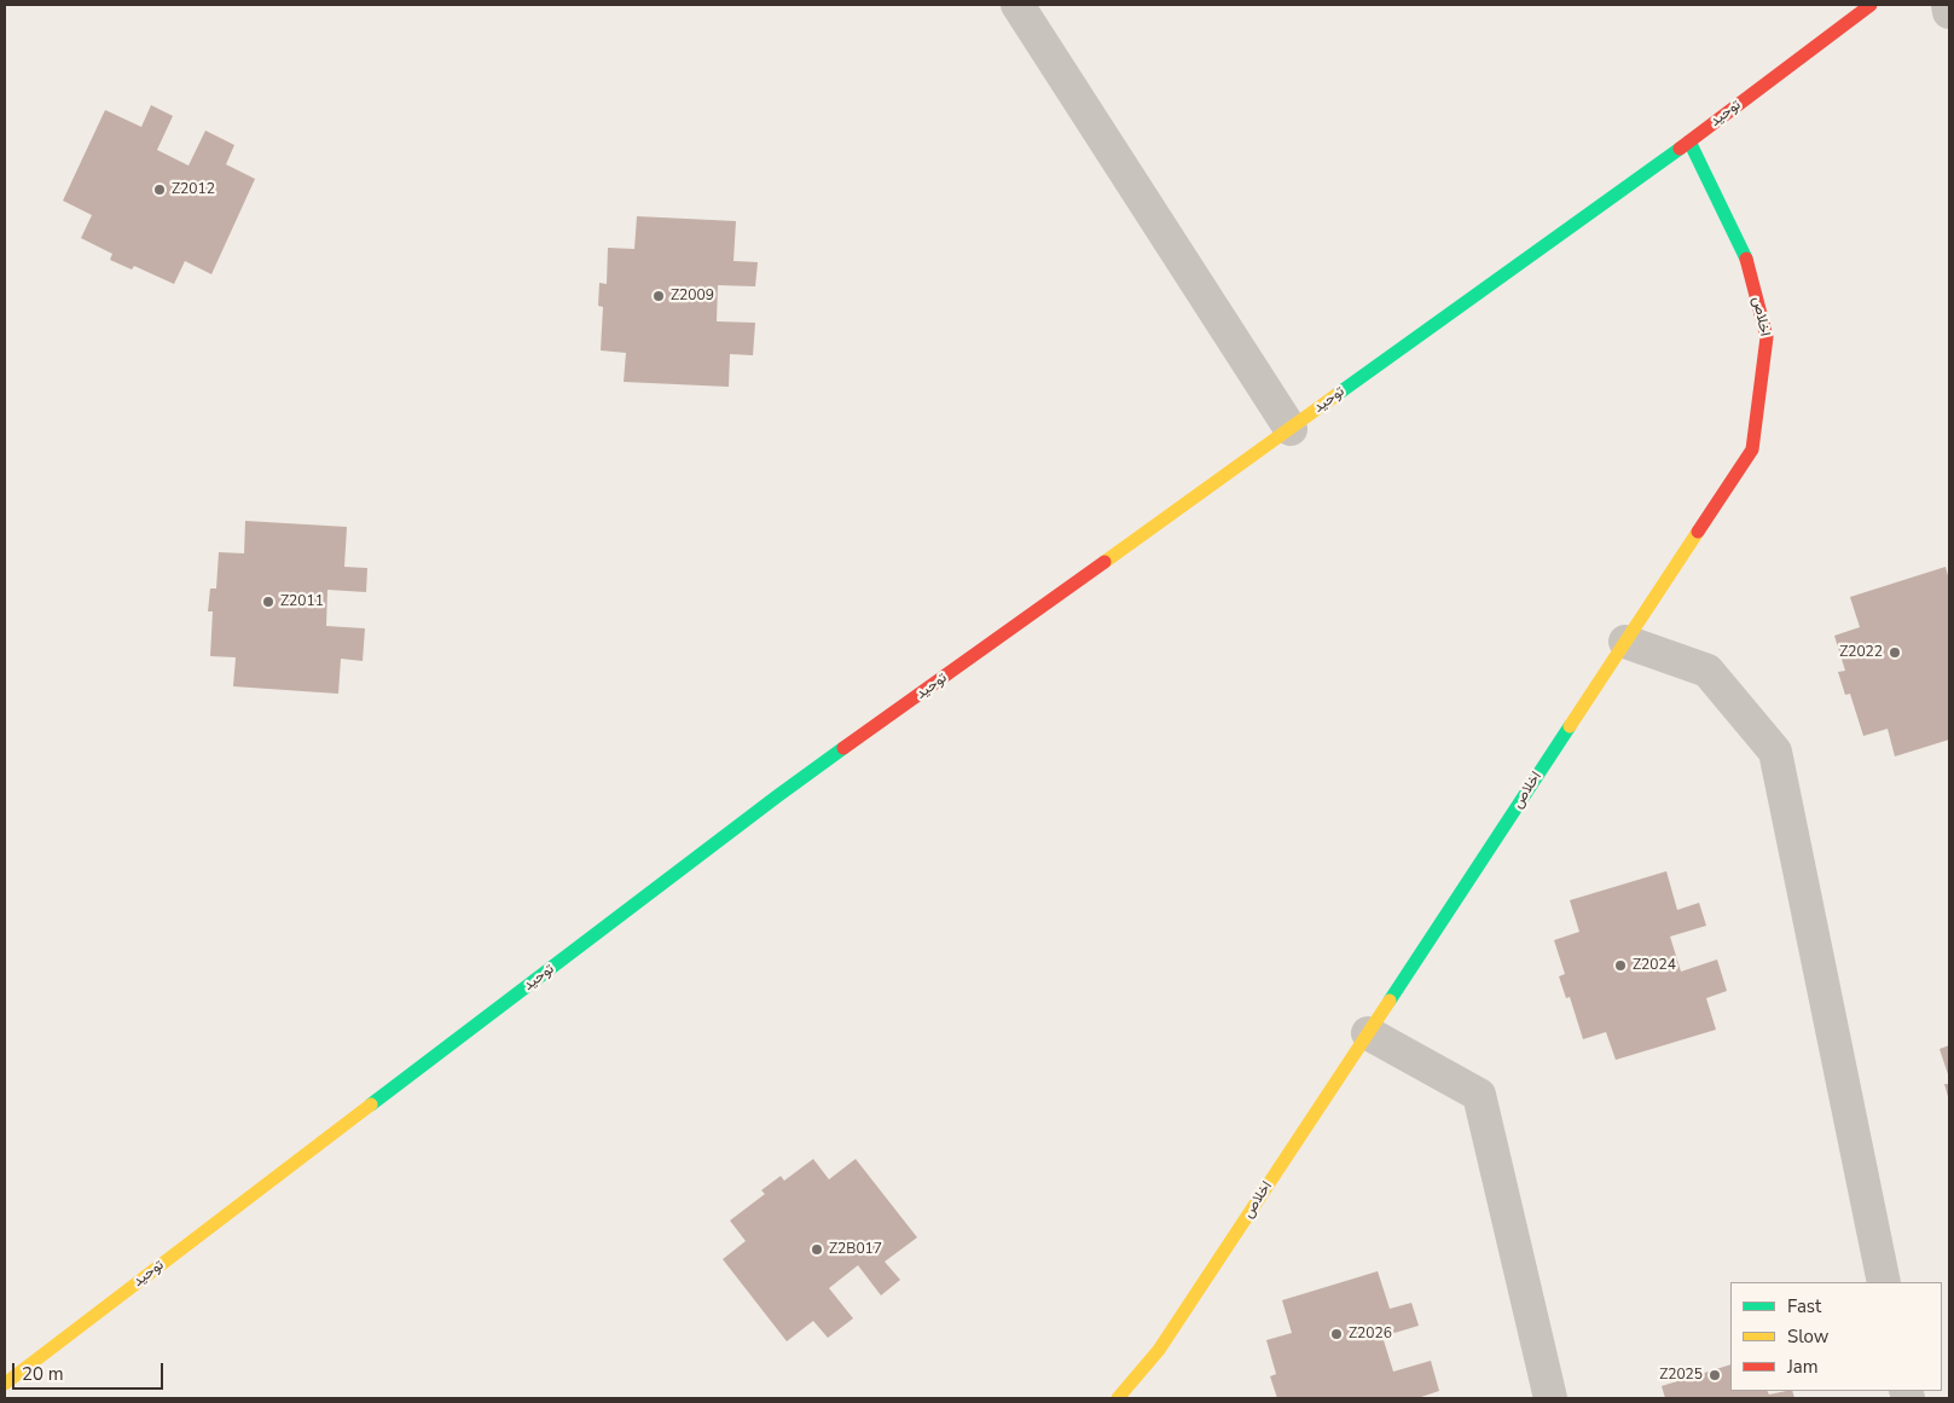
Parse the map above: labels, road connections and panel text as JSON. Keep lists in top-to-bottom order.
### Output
{
  "streets": {
    "street": ["توحید", "اخلاص"]
  },
  "crossings": [
    ["توحید", "اخلاص"]
  ],
  "places": [
    "Z2012",
    "Z2009",
    "Z2011",
    "Z2022",
    "Z2024",
    "Z2B017",
    "Z2026",
    "Z2025"
  ],
  "legend": ["Fast", "Slow", "Jam"],
  "scale_bar": "20 m"
}
